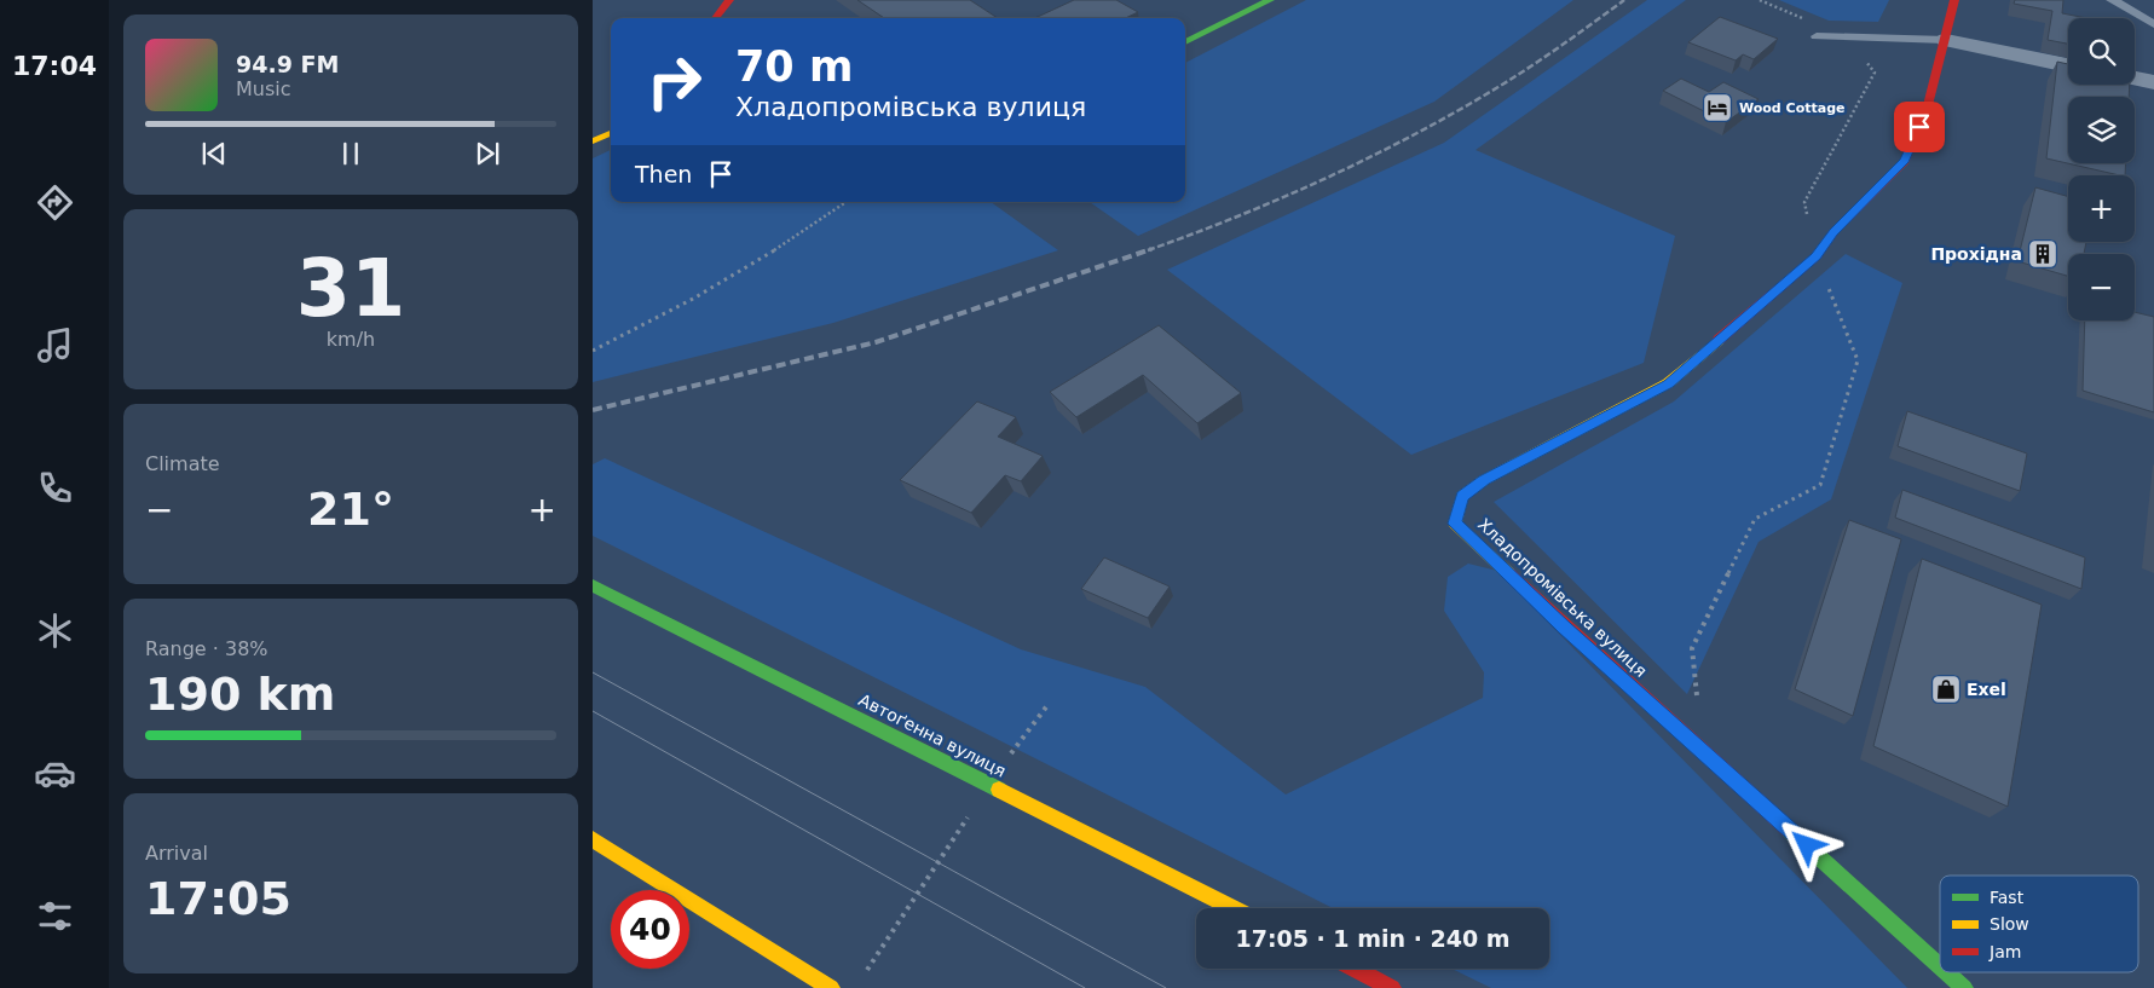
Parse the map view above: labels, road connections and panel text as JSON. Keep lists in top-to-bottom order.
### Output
{
  "streets": {
    "street": ["Хладопромівська вулиця", "Автоґенна вулиця"]
  },
  "places": {
    "hotel": ["Wood Cottage"],
    "building": ["Прохідна"],
    "shop": ["Exel"]
  },
  "legend": ["Fast", "Slow", "Jam"],
  "page": {
    "tabs": "17:04",
    "map_buttons": ["+", "−"],
    "turn": ["70 m", "Хладопромівська вулиця"],
    "song": ["94.9 FM", "Music"],
    "then": "Then",
    "tile": [
      ["31", "km/h"],
      "Climate",
      ["Range · 38%", "190 km"],
      ["Arrival", "17:05"]
    ],
    "heat": ["−", "21°", "+"],
    "limit": "40",
    "trip": "17:05 · 1 min · 240 m"
  }
}
